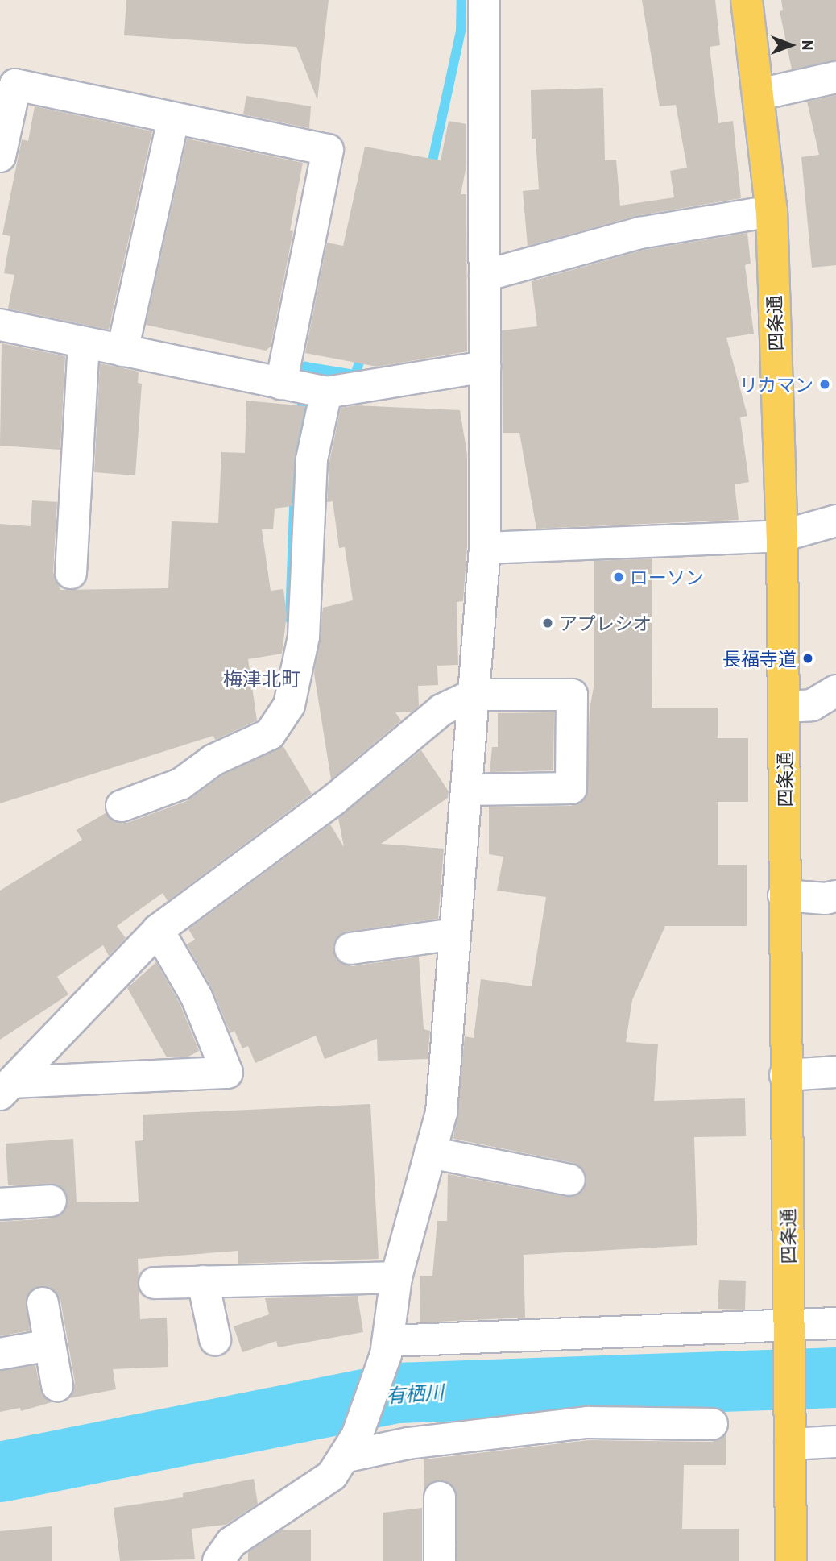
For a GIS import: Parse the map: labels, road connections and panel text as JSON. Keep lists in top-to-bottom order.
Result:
{
  "streets": {
    "main road": ["四条通"]
  },
  "districts": ["梅津北町"],
  "water": ["有栖川"],
  "places": [
    "リカマン",
    "ローソン",
    "アプレシオ",
    "長福寺道"
  ],
  "north": "right"
}
